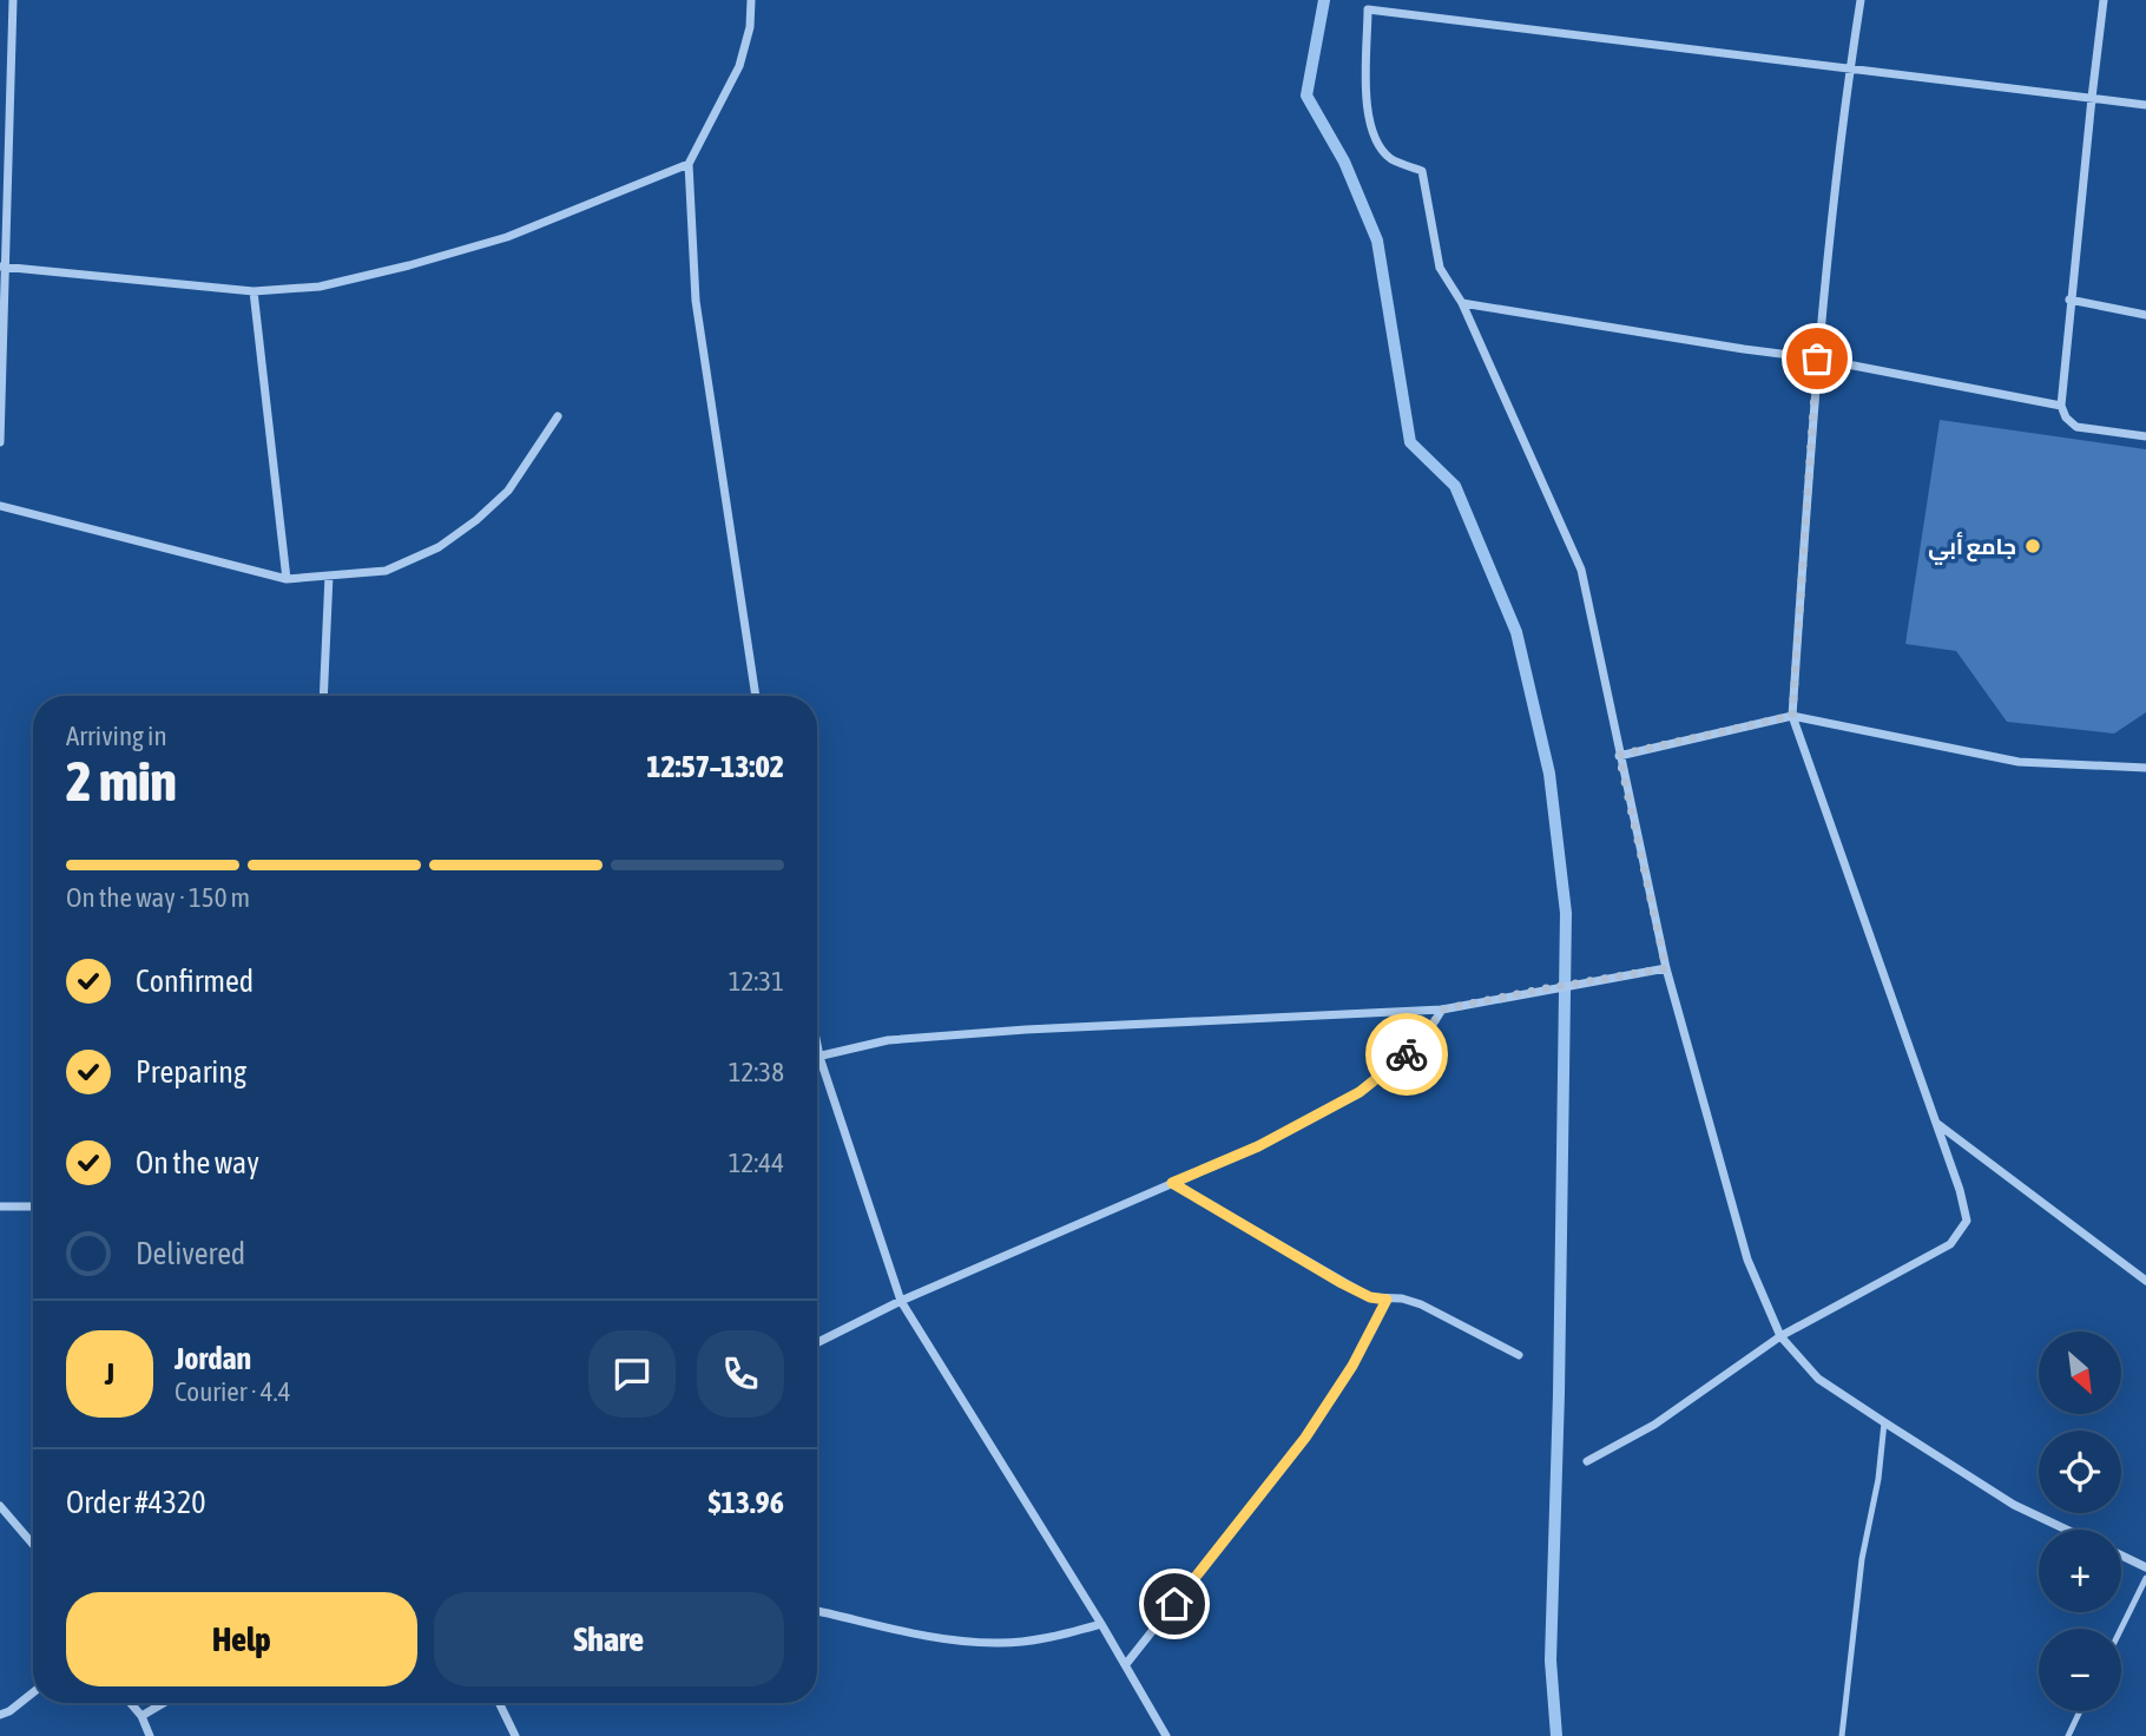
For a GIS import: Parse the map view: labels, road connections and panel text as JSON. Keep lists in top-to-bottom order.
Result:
{
  "places": ["جامع أبي"],
  "north": "bottom right",
  "page": {
    "heading": ["2 min", "Arriving in", "12:57–13:02"],
    "panel": [
      "Jordan",
      "Courier · 4.4",
      "Order #4320",
      "$13.96"
    ],
    "bar": "On the way · 150 m",
    "list": [
      ["Confirmed", "12:31"],
      ["Preparing", "12:38"],
      ["On the way", "12:44"],
      "Delivered"
    ],
    "round": "J",
    "map_buttons": ["+", "−"],
    "buttons": ["Help", "Share"]
  }
}
